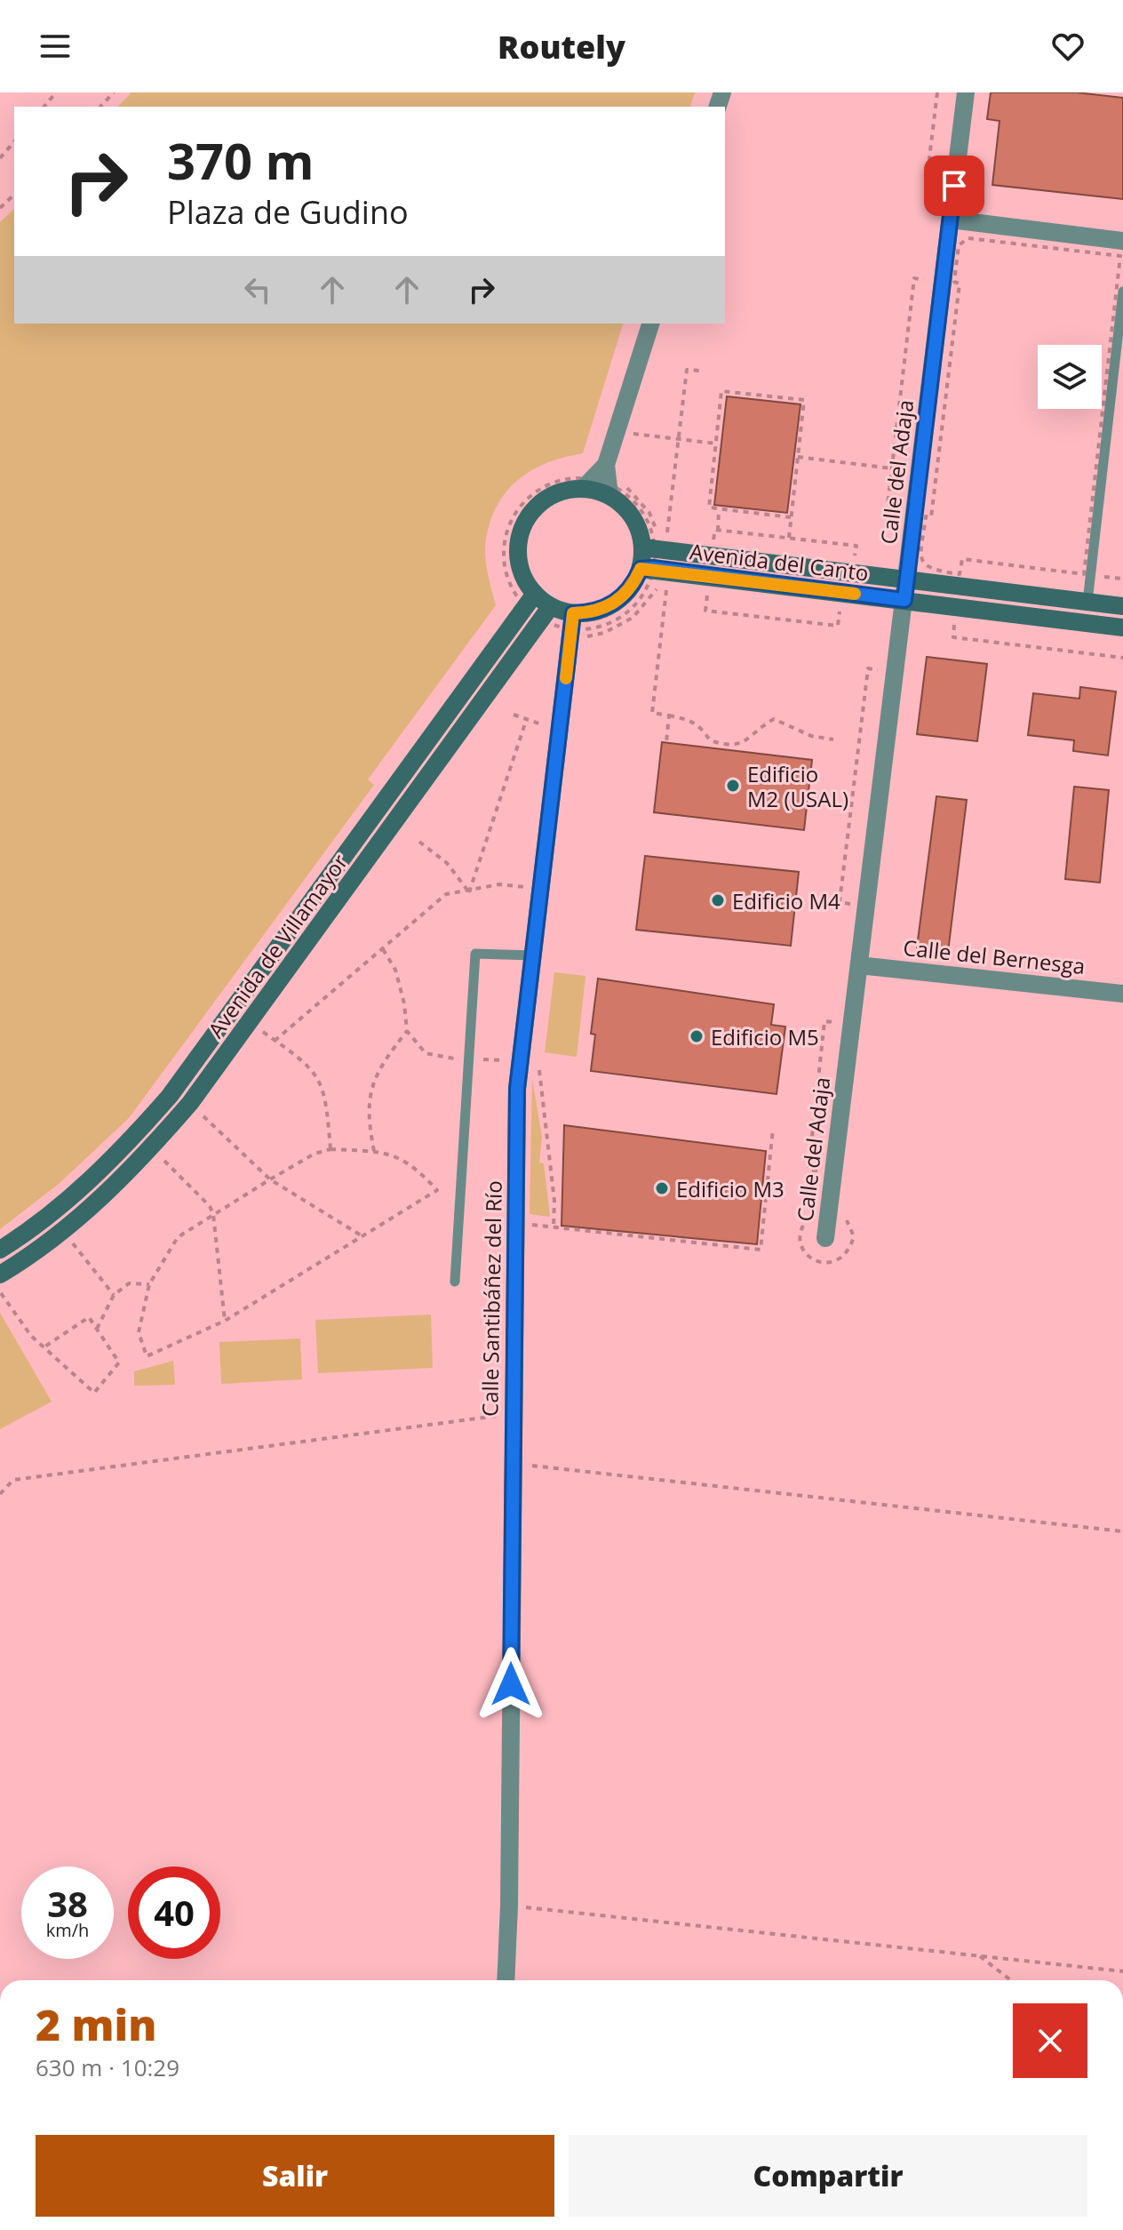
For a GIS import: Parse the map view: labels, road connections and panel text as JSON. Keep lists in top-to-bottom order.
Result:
{
  "streets": {
    "main road": ["Avenida del Canto", "Avenida de Villamayor"],
    "street": ["Calle del Adaja", "Calle del Bernesga", "Calle Santibáñez del Río"]
  },
  "crossings": [
    ["Calle del Adaja", "Avenida del Canto"],
    ["Calle del Adaja", "Calle del Bernesga"]
  ],
  "places": [
    "Edificio M2 (USAL)",
    "Edificio M4",
    "Edificio M5",
    "Edificio M3"
  ],
  "page": {
    "header": "Routely",
    "turn": ["370 m", "Plaza de Gudino"],
    "speed": "38 km/h",
    "limit": "40",
    "heading": ["2 min", "630 m · 10:29"],
    "buttons": ["Salir", "Compartir"]
  }
}
